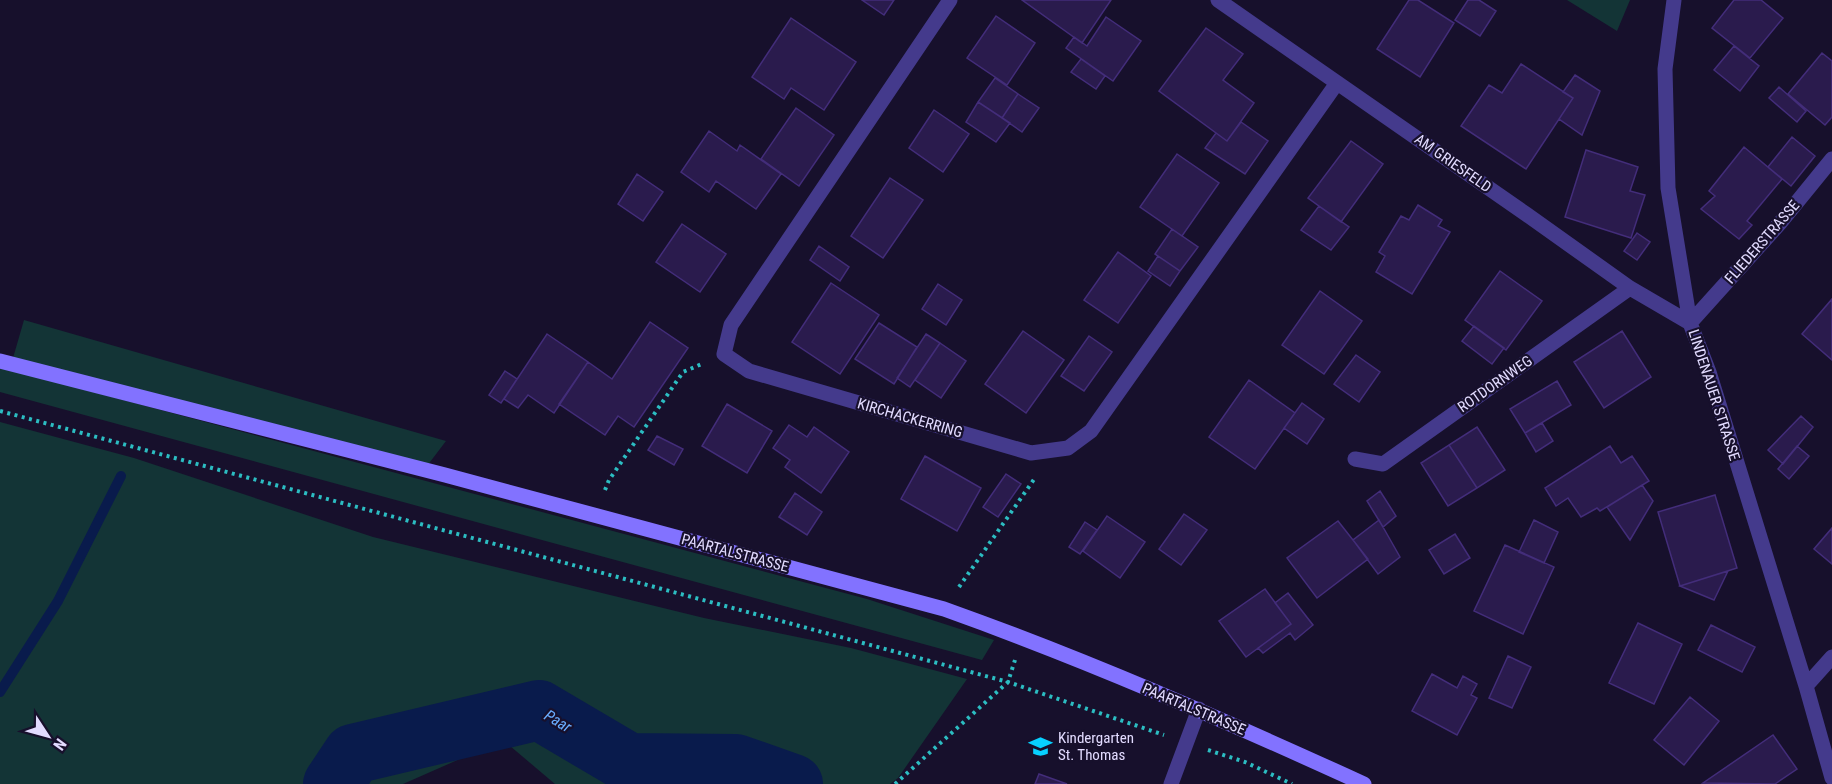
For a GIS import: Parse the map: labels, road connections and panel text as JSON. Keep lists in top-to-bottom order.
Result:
{
  "streets": {
    "main road": ["PAARTALSTRASSE"],
    "street": [
      "AM GRIESFELD",
      "FLIEDERSTRASSE",
      "ROTDORNWEG",
      "LINDENAUER STRASSE",
      "KIRCHACKERRING"
    ]
  },
  "crossings": [
    ["AM GRIESFELD", "FLIEDERSTRASSE"],
    ["AM GRIESFELD", "ROTDORNWEG"],
    ["AM GRIESFELD", "LINDENAUER STRASSE"],
    ["AM GRIESFELD", "KIRCHACKERRING"],
    ["FLIEDERSTRASSE", "LINDENAUER STRASSE"]
  ],
  "water": ["Paar"],
  "places": {
    "school or university": ["Kindergarten St. Thomas"]
  },
  "north": "bottom right"
}
